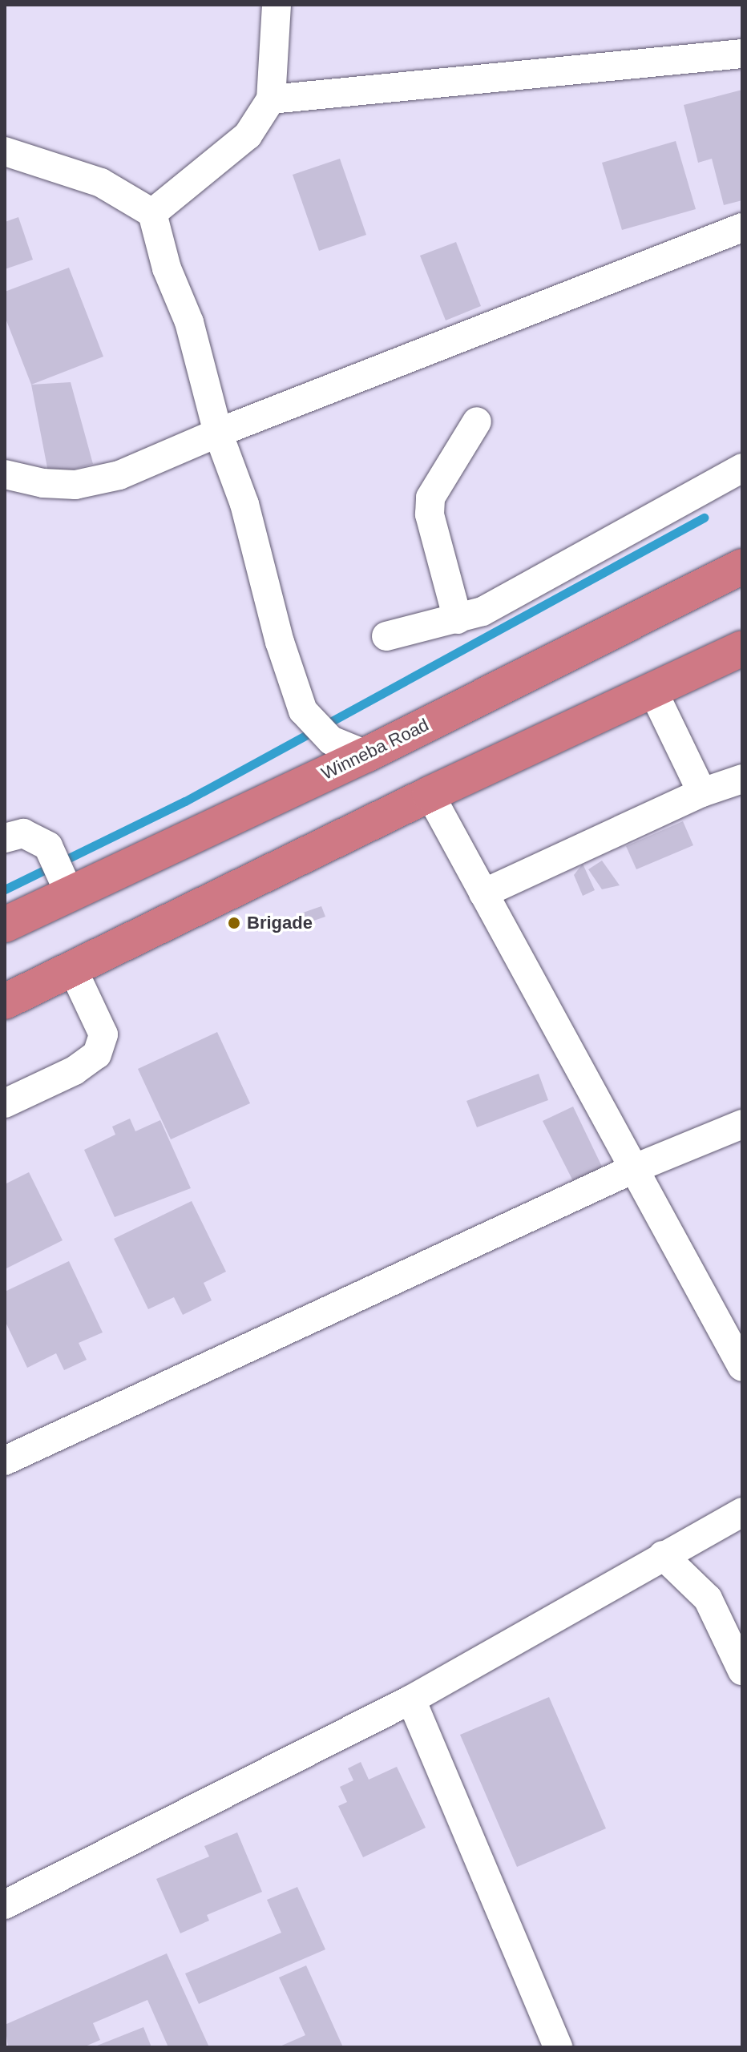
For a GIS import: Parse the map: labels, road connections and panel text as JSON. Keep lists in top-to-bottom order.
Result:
{
  "streets": {
    "highway": ["Winneba Road"]
  },
  "places": ["Brigade"]
}
